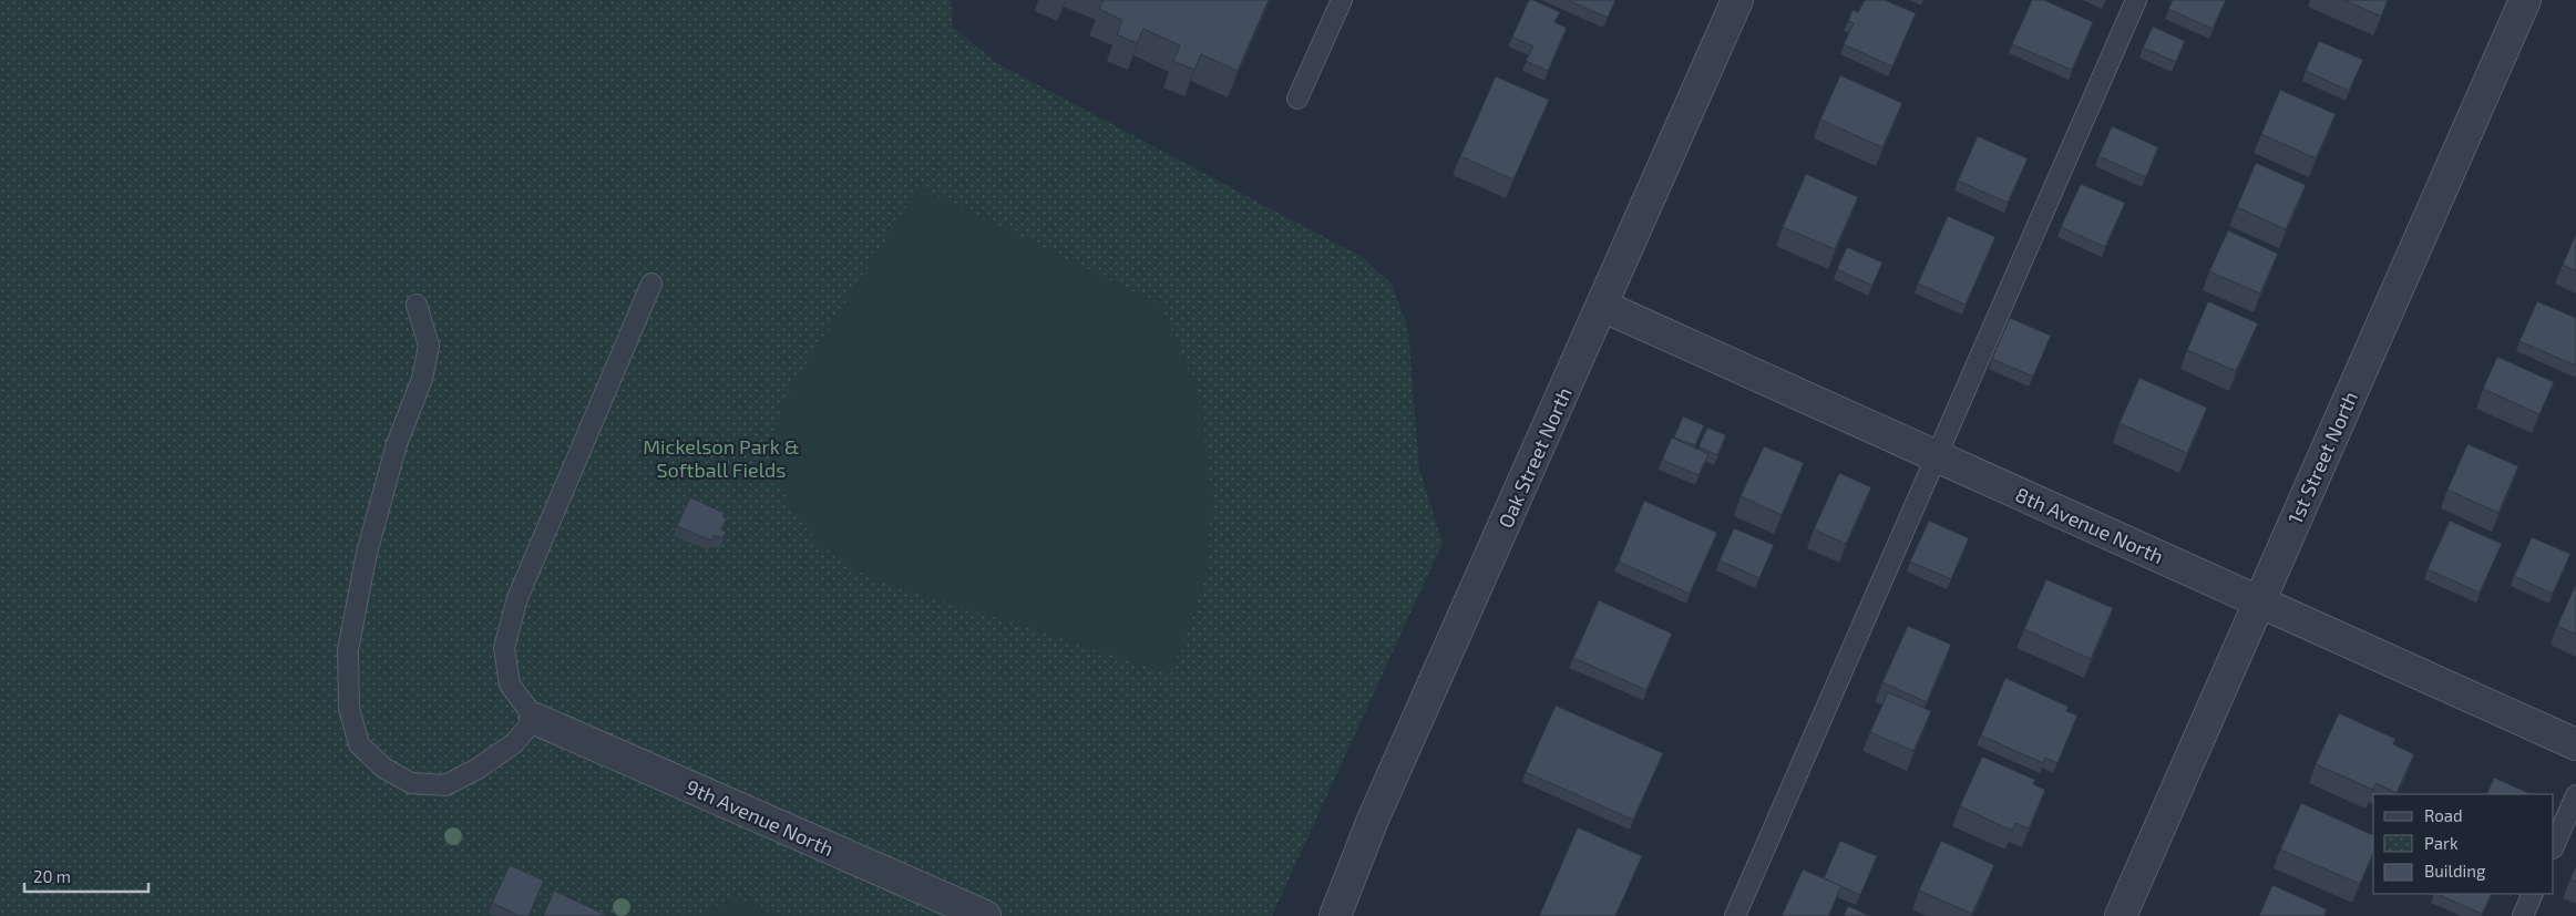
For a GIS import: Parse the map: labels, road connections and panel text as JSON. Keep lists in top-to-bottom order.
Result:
{
  "streets": {
    "street": [
      "Oak Street North",
      "1st Street North",
      "8th Avenue North",
      "9th Avenue North"
    ]
  },
  "crossings": [
    ["Oak Street North", "8th Avenue North"],
    ["1st Street North", "8th Avenue North"]
  ],
  "parks": ["Mickelson Park & Softball Fields"],
  "legend": ["Road", "Park", "Building"],
  "scale_bar": "20 m"
}
